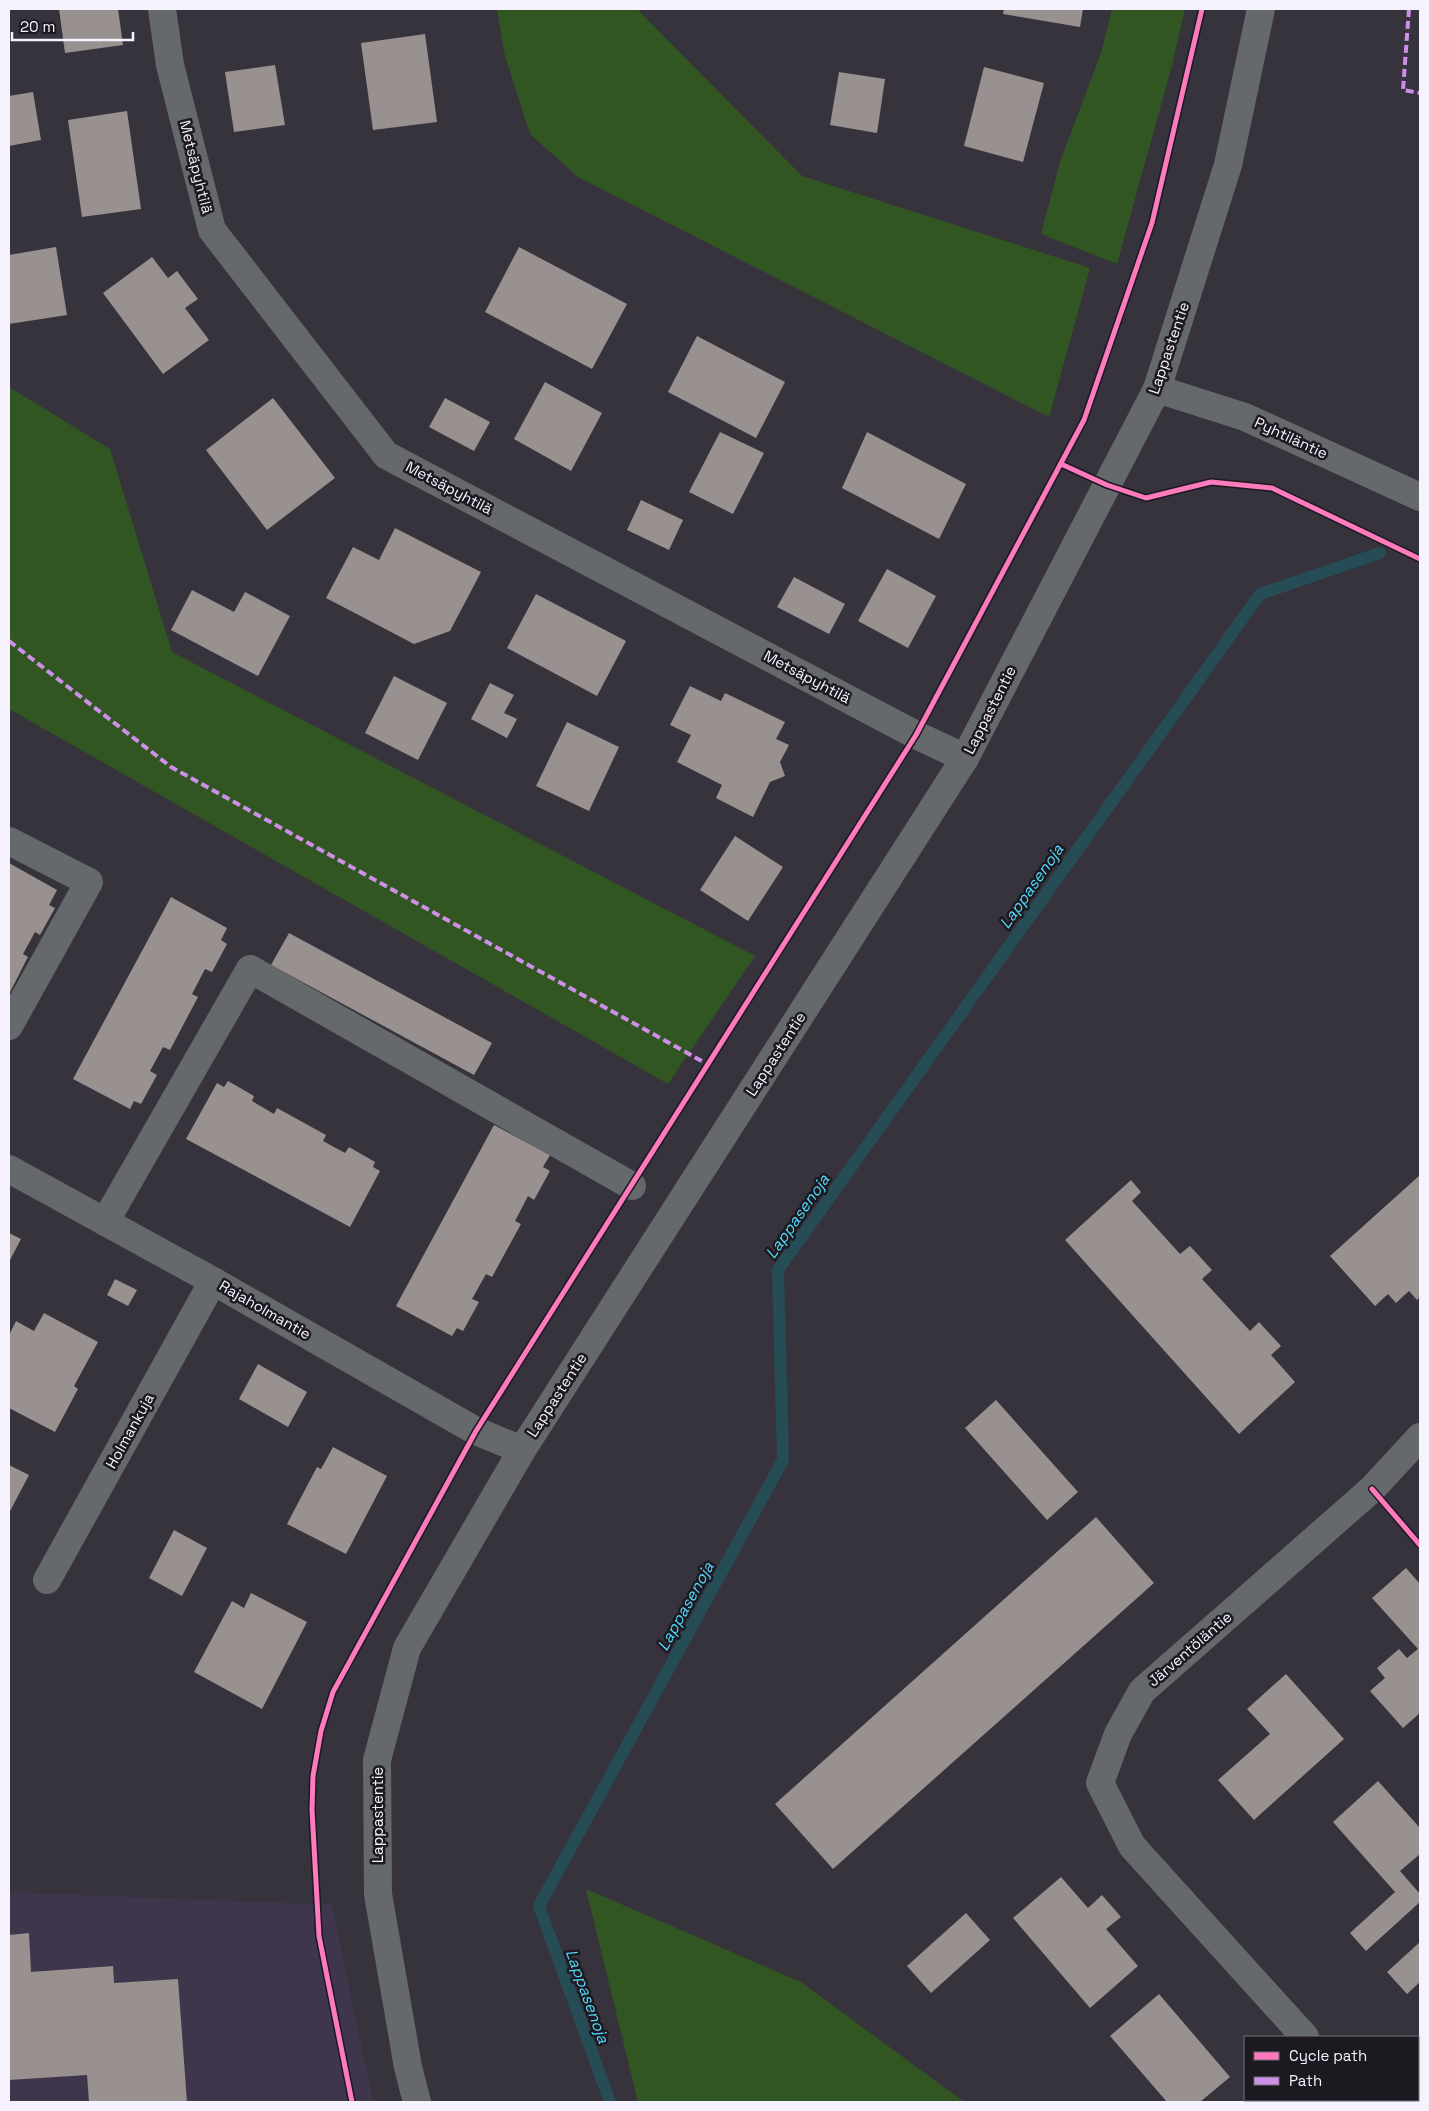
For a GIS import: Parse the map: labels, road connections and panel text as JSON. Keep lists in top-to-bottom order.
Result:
{
  "streets": {
    "street": [
      "Metsäpyhtilä",
      "Lappastentie",
      "Pyhtiläntie",
      "Rajaholmantie",
      "Holmankuja",
      "Järventöläntie"
    ]
  },
  "crossings": [
    ["Metsäpyhtilä", "Lappastentie"],
    ["Lappastentie", "Pyhtiläntie"],
    ["Lappastentie", "Rajaholmantie"],
    ["Rajaholmantie", "Holmankuja"]
  ],
  "water": ["Lappasenoja"],
  "legend": ["Cycle path", "Path"],
  "scale_bar": "20 m"
}
